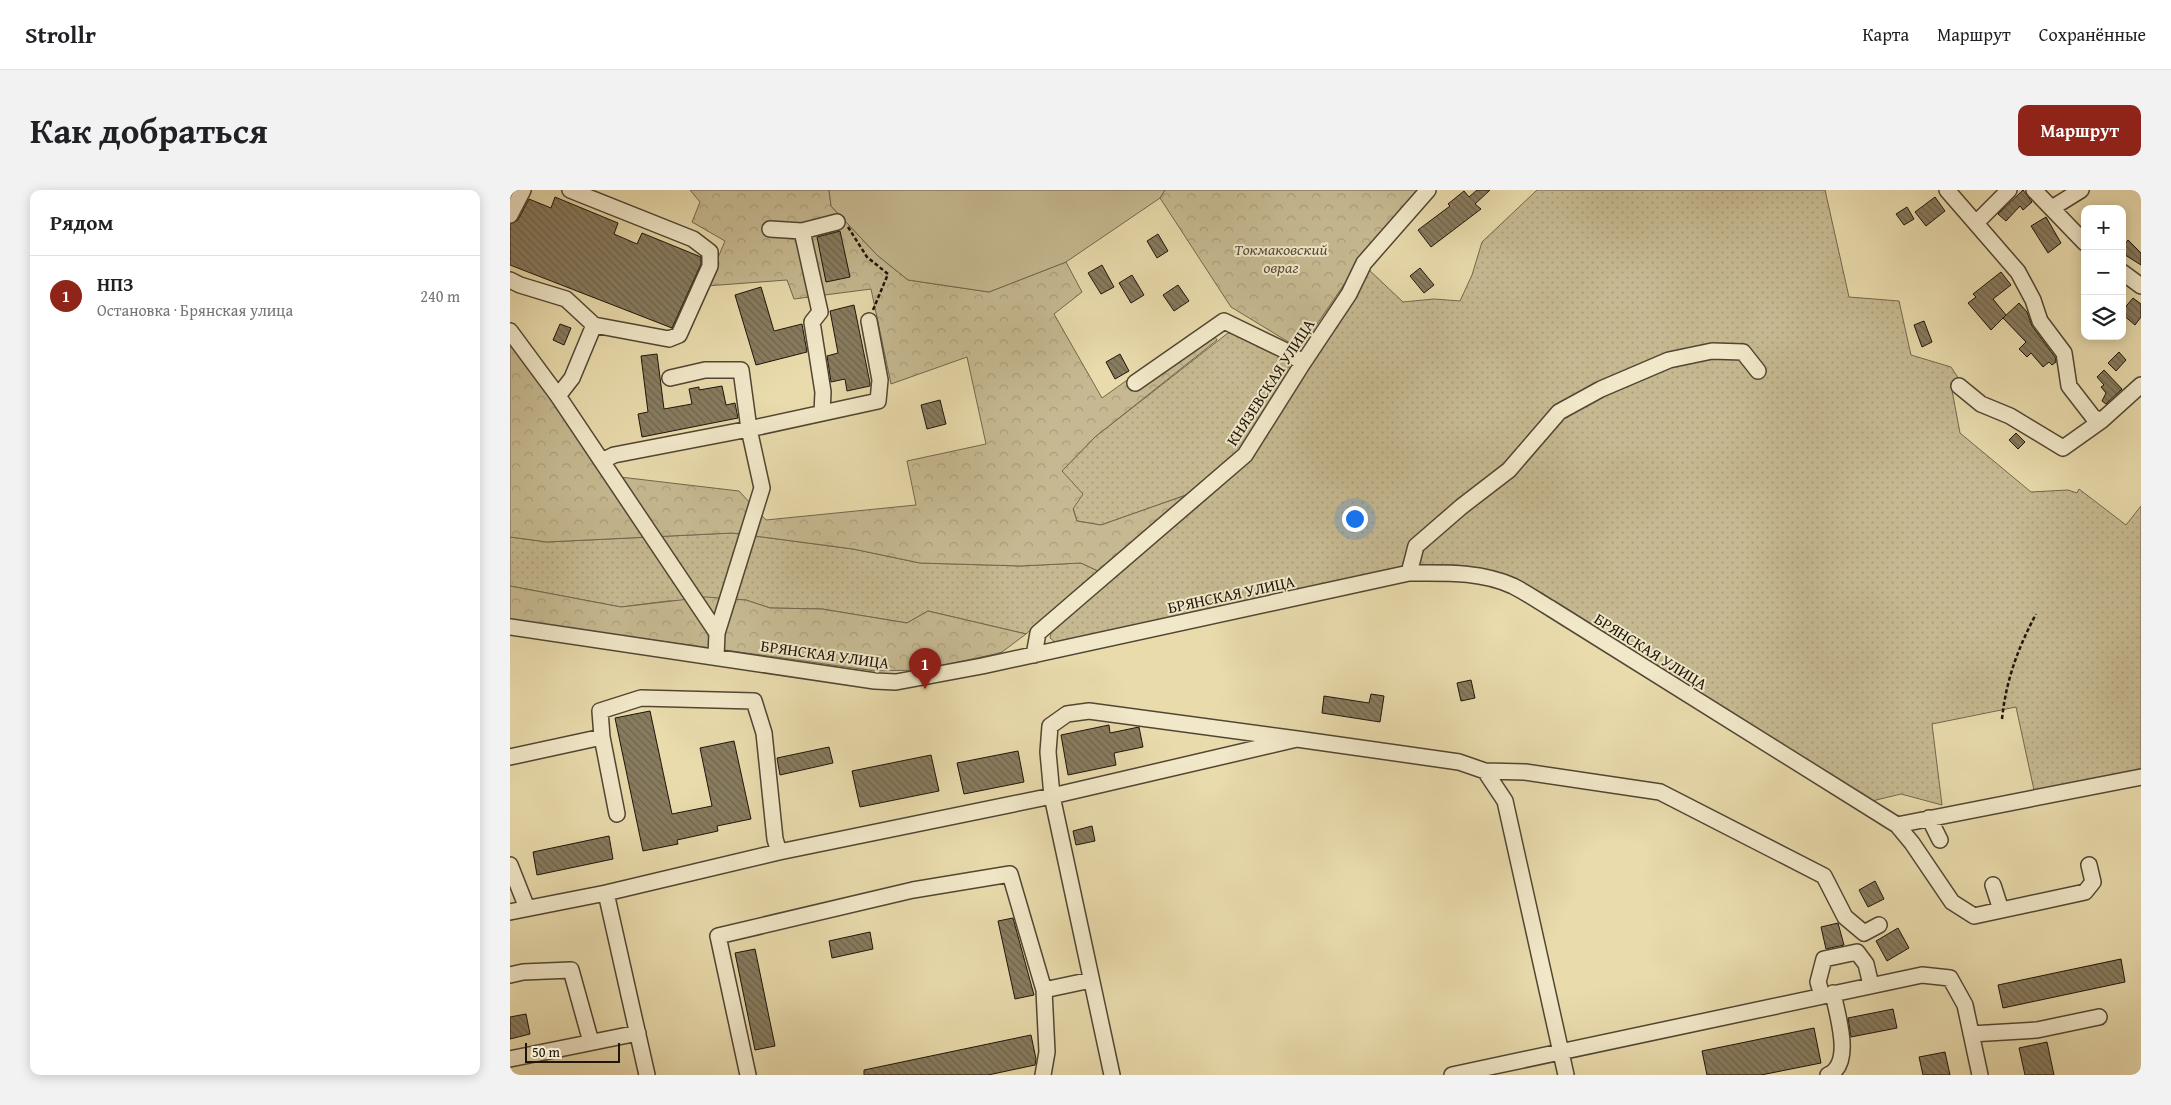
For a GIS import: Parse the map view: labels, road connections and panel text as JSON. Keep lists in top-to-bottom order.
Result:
{
  "streets": {
    "street": ["КНЯЗЕВСКАЯ УЛИЦА", "БРЯНСКАЯ УЛИЦА"]
  },
  "crossings": [
    ["КНЯЗЕВСКАЯ УЛИЦА", "БРЯНСКАЯ УЛИЦА"]
  ],
  "parks": ["Токмаковский овраг"],
  "scale_bar": "50 m",
  "page": {
    "header": "Strollr",
    "nav": ["Карта", "Маршрут", "Сохранённые"],
    "title": "Как добраться",
    "buttons": "Маршрут",
    "heading": "Рядом",
    "map_buttons": ["+", "−"],
    "list": [
      {
        "mark": "1",
        "name": "НПЗ",
        "note": "Остановка · Брянская улица",
        "value": "240 m"
      }
    ],
    "pins": "1",
    "scale": "50 m"
  }
}
